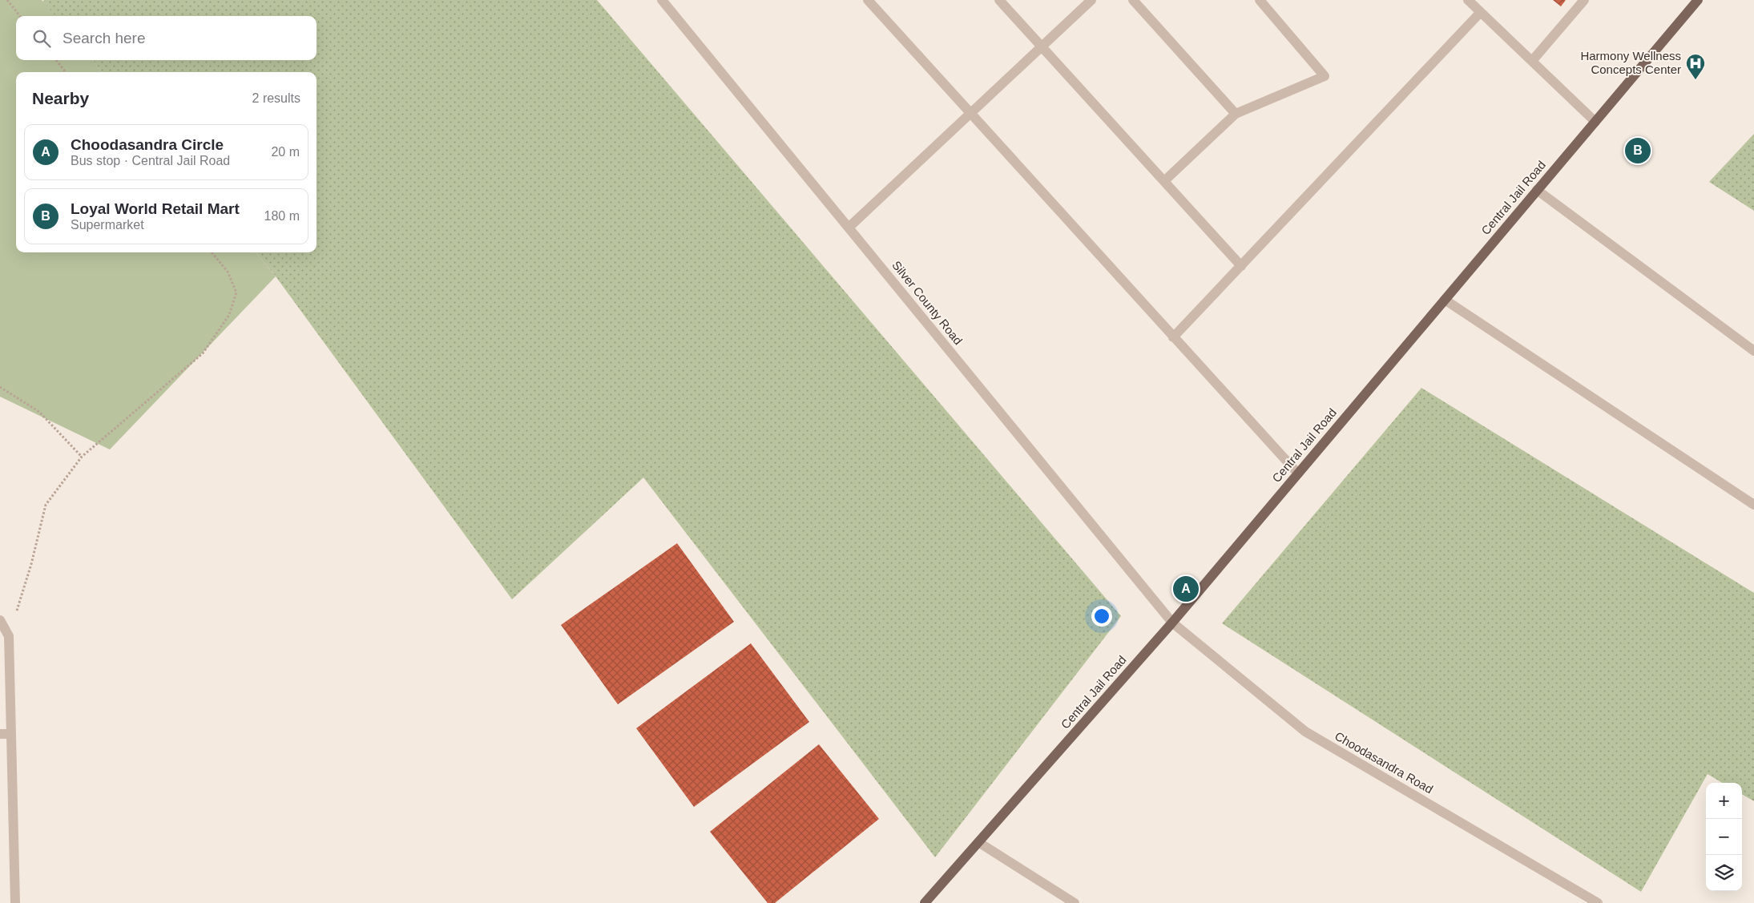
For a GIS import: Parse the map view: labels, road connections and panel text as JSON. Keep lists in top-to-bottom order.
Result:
{
  "streets": {
    "main road": ["Central Jail Road"],
    "street": ["Silver County Road", "Choodasandra Road"]
  },
  "crossings": [
    ["Central Jail Road", "Silver County Road"],
    ["Central Jail Road", "Choodasandra Road"],
    ["Silver County Road", "Choodasandra Road"]
  ],
  "places": {
    "hospital": ["Harmony Wellness Concepts Center"]
  },
  "page": {
    "search": "Search here",
    "heading": ["Nearby", "2 results"],
    "list": [
      {
        "mark": "A",
        "name": "Choodasandra Circle",
        "note": "Bus stop · Central Jail Road",
        "value": "20 m"
      },
      {
        "mark": "B",
        "name": "Loyal World Retail Mart",
        "note": "Supermarket",
        "value": "180 m"
      }
    ],
    "pins": ["B", "A"],
    "map_buttons": ["+", "−"]
  }
}
